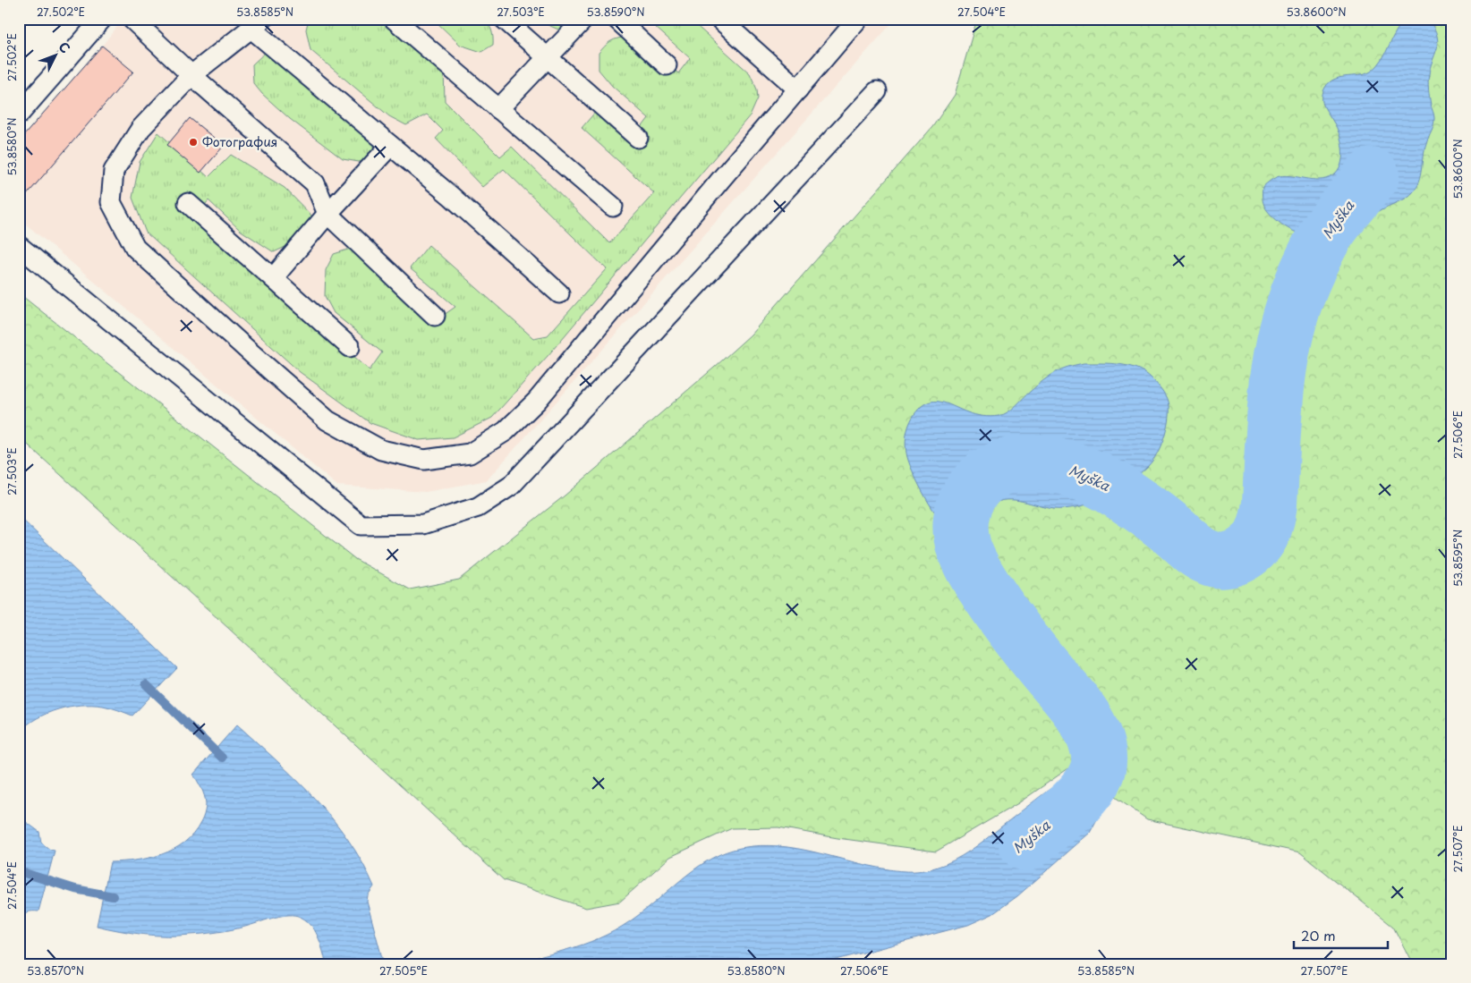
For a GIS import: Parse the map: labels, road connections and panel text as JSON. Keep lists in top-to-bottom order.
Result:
{
  "water": ["Муška"],
  "places": ["Фотография"],
  "scale_bar": "20 m",
  "north": "top right",
  "coordinates": [
    "27.502°E",
    "53.8585°N",
    "27.503°E",
    "53.8590°N",
    "27.504°E",
    "53.8600°N",
    "53.8580°N",
    "27.506°E",
    "53.8595°N",
    "27.507°E",
    "53.8570°N",
    "27.505°E"
  ]
}
